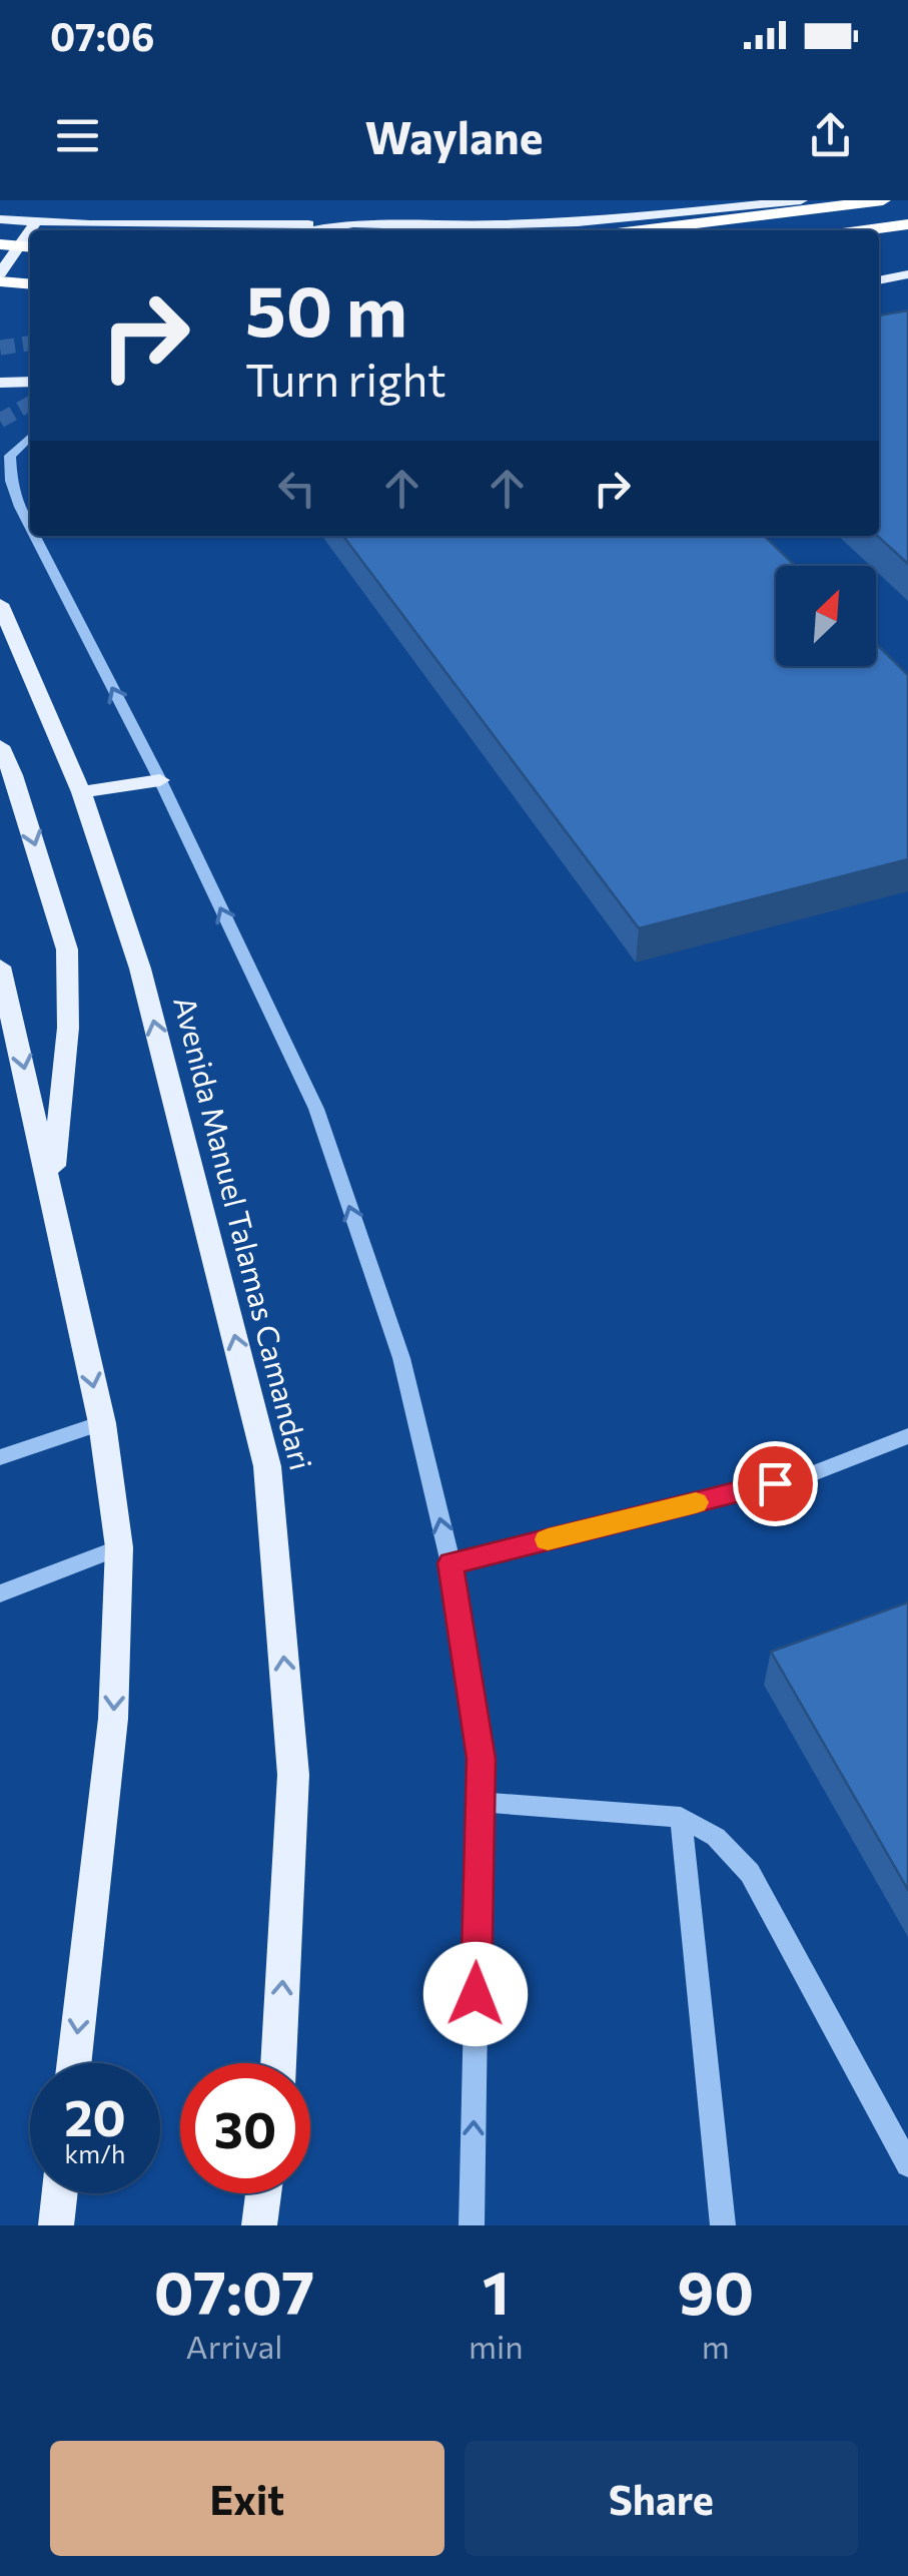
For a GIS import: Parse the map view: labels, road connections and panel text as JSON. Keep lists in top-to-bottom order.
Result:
{
  "streets": {
    "main road": ["Avenida Manuel Talamas Camandari"]
  },
  "north": "top right",
  "page": {
    "status": "07:06",
    "header": "Waylane",
    "turn": ["50 m", "Turn right"],
    "speed": "20 km/h",
    "limit": "30",
    "eta": [
      "07:07",
      "Arrival",
      "1",
      "min",
      "90",
      "m"
    ],
    "buttons": ["Exit", "Share"]
  }
}
